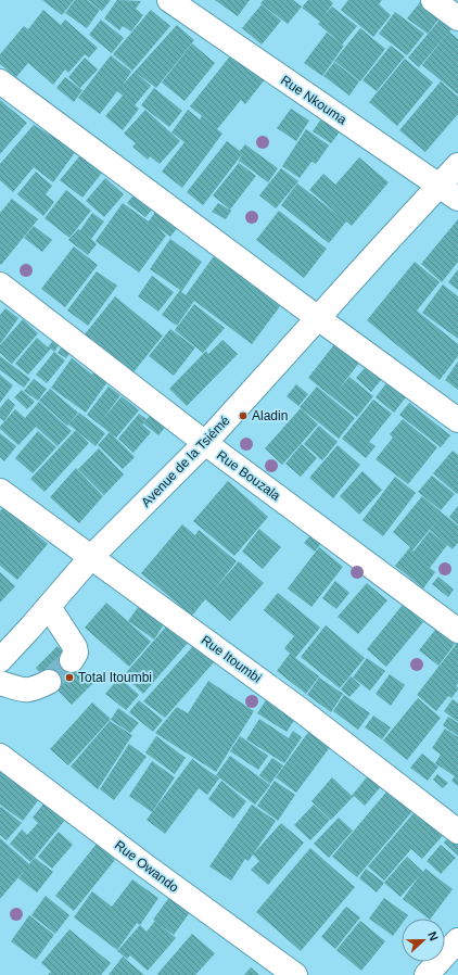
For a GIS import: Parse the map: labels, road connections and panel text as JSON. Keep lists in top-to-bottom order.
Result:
{
  "streets": {
    "street": [
      "Rue Nkouma",
      "Avenue de la Tsiémé",
      "Rue Bouzala",
      "Rue Itoumbi",
      "Rue Owando"
    ]
  },
  "crossings": [
    ["Rue Nkouma", "Avenue de la Tsiémé"],
    ["Avenue de la Tsiémé", "Rue Bouzala"],
    ["Avenue de la Tsiémé", "Rue Itoumbi"]
  ],
  "places": ["Aladin", "Total Itoumbi"],
  "north": "right"
}
